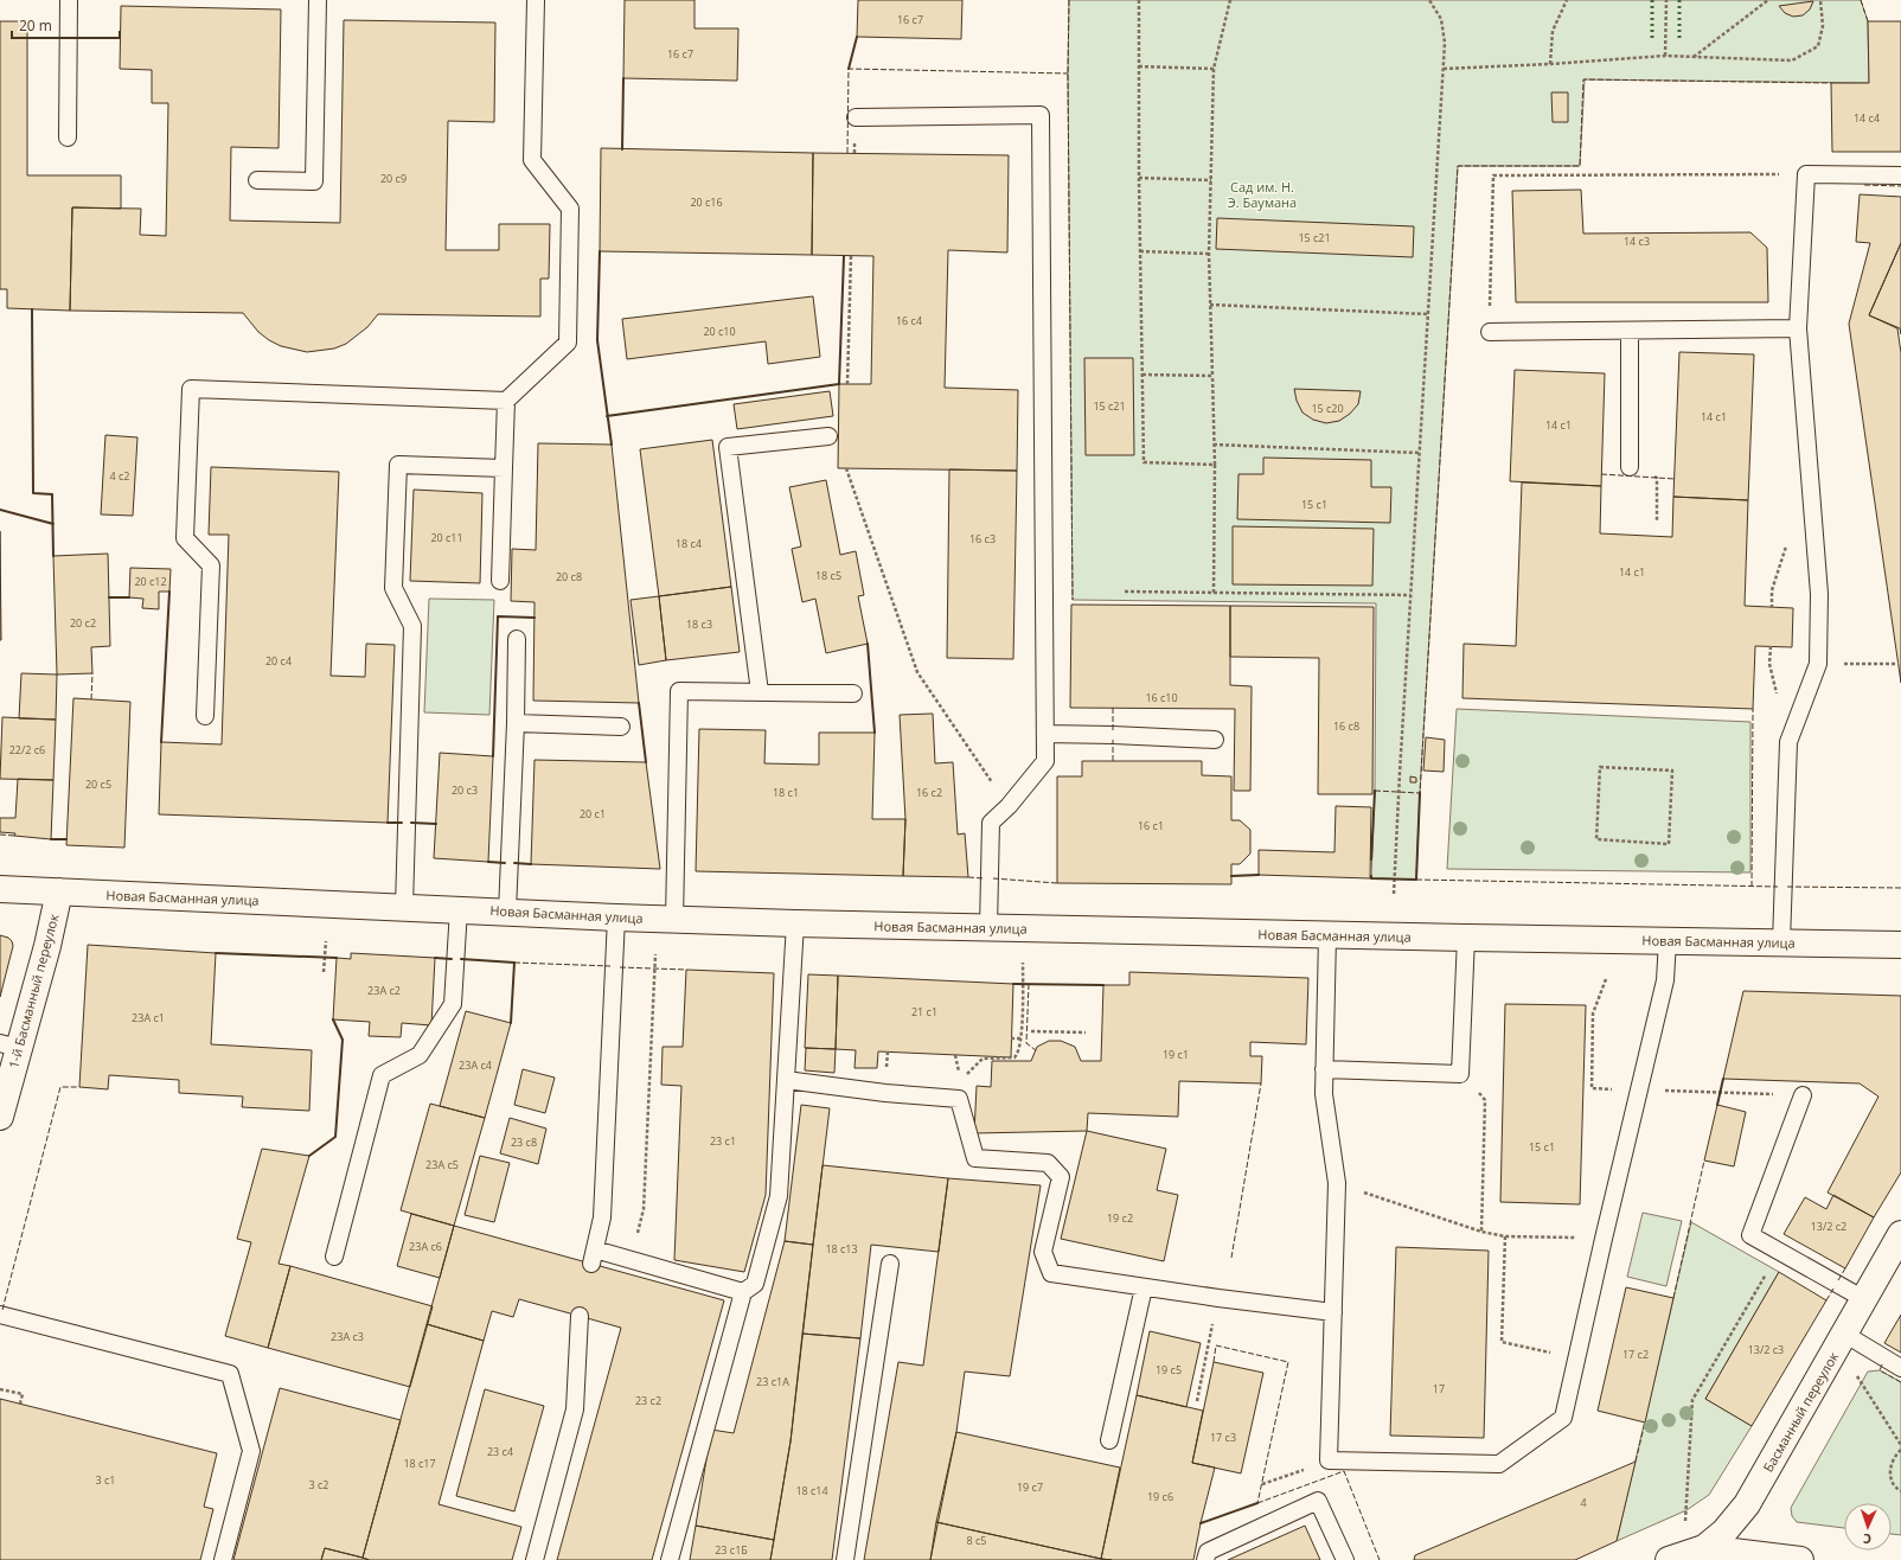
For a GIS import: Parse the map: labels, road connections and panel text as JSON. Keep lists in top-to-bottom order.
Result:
{
  "streets": {
    "main road": ["Новая Басманная улица", "1-й Басманный переулок", "Басманный переулок"]
  },
  "crossings": [
    ["Новая Басманная улица", "1-й Басманный переулок"]
  ],
  "parks": ["Сад им. Н. Э. Баумана"],
  "house_numbers": [
    "16 с7",
    "16 с7",
    "14 с4",
    "20 с9",
    "20 с16",
    "15 с21",
    "14 с3",
    "16 с4",
    "20 с10",
    "15 с21",
    "15 с20",
    "14 с1",
    "14 с1",
    "4 с2",
    "15 с1",
    "20 с11",
    "16 с3",
    "18 с4",
    "14 с1",
    "18 с5",
    "20 с8",
    "20 с12",
    "20 с2",
    "18 с3",
    "20 с4",
    "16 с10",
    "16 с8",
    "22/2 с6",
    "20 с5",
    "20 с3",
    "18 с1",
    "16 с2",
    "20 с1",
    "16 с1",
    "23А с2",
    "21 с1",
    "23А с1",
    "19 с1",
    "23А с4",
    "23 с1",
    "23 с8",
    "15 с1",
    "23А с5",
    "19 с2",
    "13/2 с2",
    "23А с6",
    "18 с13",
    "23А с3",
    "13/2 с3",
    "17 с2",
    "19 с5",
    "23 с1А",
    "17",
    "23 с2",
    "17 с3",
    "23 с4",
    "18 с17",
    "3 с1",
    "3 с2",
    "19 с7",
    "18 с14",
    "19 с6",
    "4",
    "8 с5",
    "23 с1Б"
  ],
  "scale_bar": "20 m",
  "north": "bottom"
}
